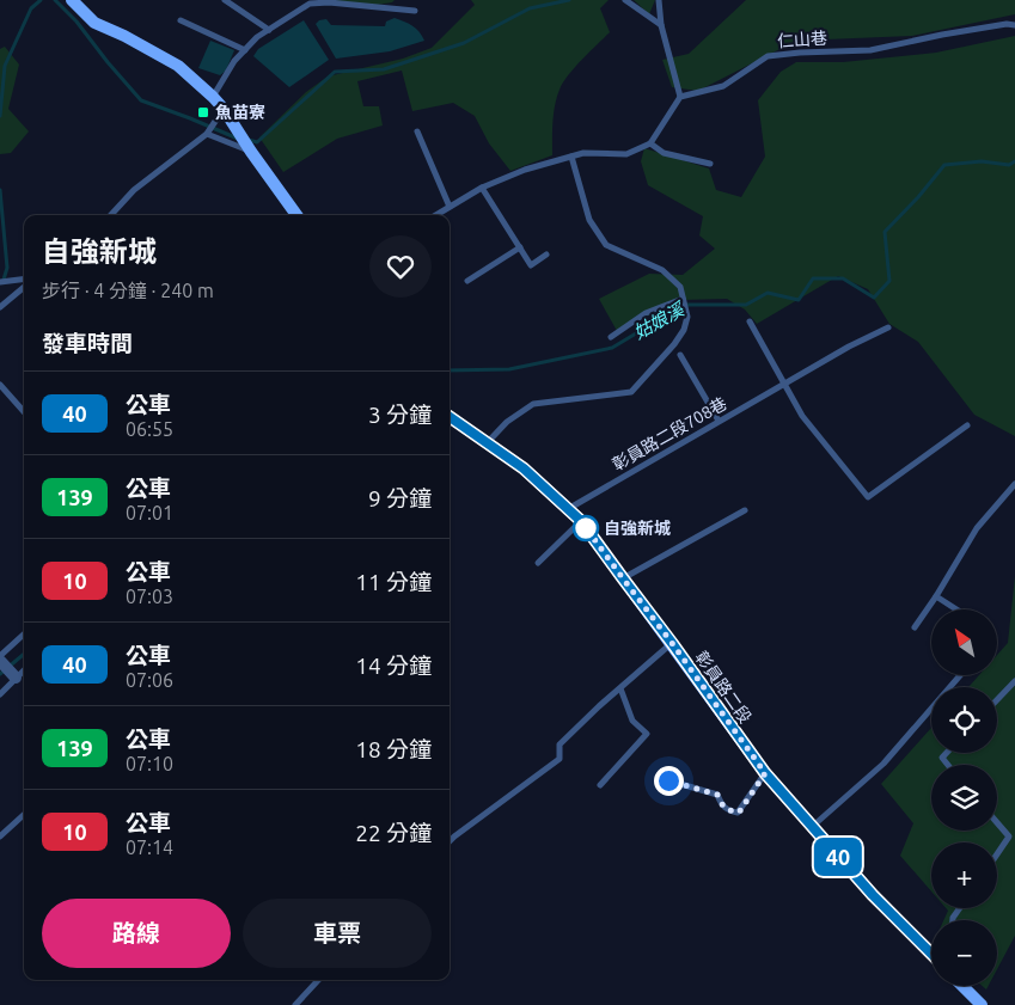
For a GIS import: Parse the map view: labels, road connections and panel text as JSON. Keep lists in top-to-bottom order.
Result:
{
  "streets": {
    "main road": ["彰員路二段"],
    "lane": ["仁山巷", "彰員路二段708巷"]
  },
  "crossings": [
    ["彰員路二段708巷", "彰員路二段"]
  ],
  "water": ["姑娘溪"],
  "places": {
    "transit": ["魚苗寮"],
    "other": ["自強新城"]
  },
  "lines": ["bus line 40"],
  "north": "top left",
  "page": {
    "on_map": "40",
    "heading": [
      ["自強新城", "步行 · 4 分鐘 · 240 m"],
      "發車時間"
    ],
    "list": [
      {
        "mark": "40",
        "name": "公車",
        "note": "06:55",
        "value": "3 分鐘"
      },
      {
        "mark": "139",
        "name": "公車",
        "note": "07:01",
        "value": "9 分鐘"
      },
      {
        "mark": "10",
        "name": "公車",
        "note": "07:03",
        "value": "11 分鐘"
      },
      {
        "mark": "40",
        "name": "公車",
        "note": "07:06",
        "value": "14 分鐘"
      },
      {
        "mark": "139",
        "name": "公車",
        "note": "07:10",
        "value": "18 分鐘"
      },
      {
        "mark": "10",
        "name": "公車",
        "note": "07:14",
        "value": "22 分鐘"
      }
    ],
    "map_buttons": ["+", "−"],
    "buttons": ["路線", "車票"]
  }
}
